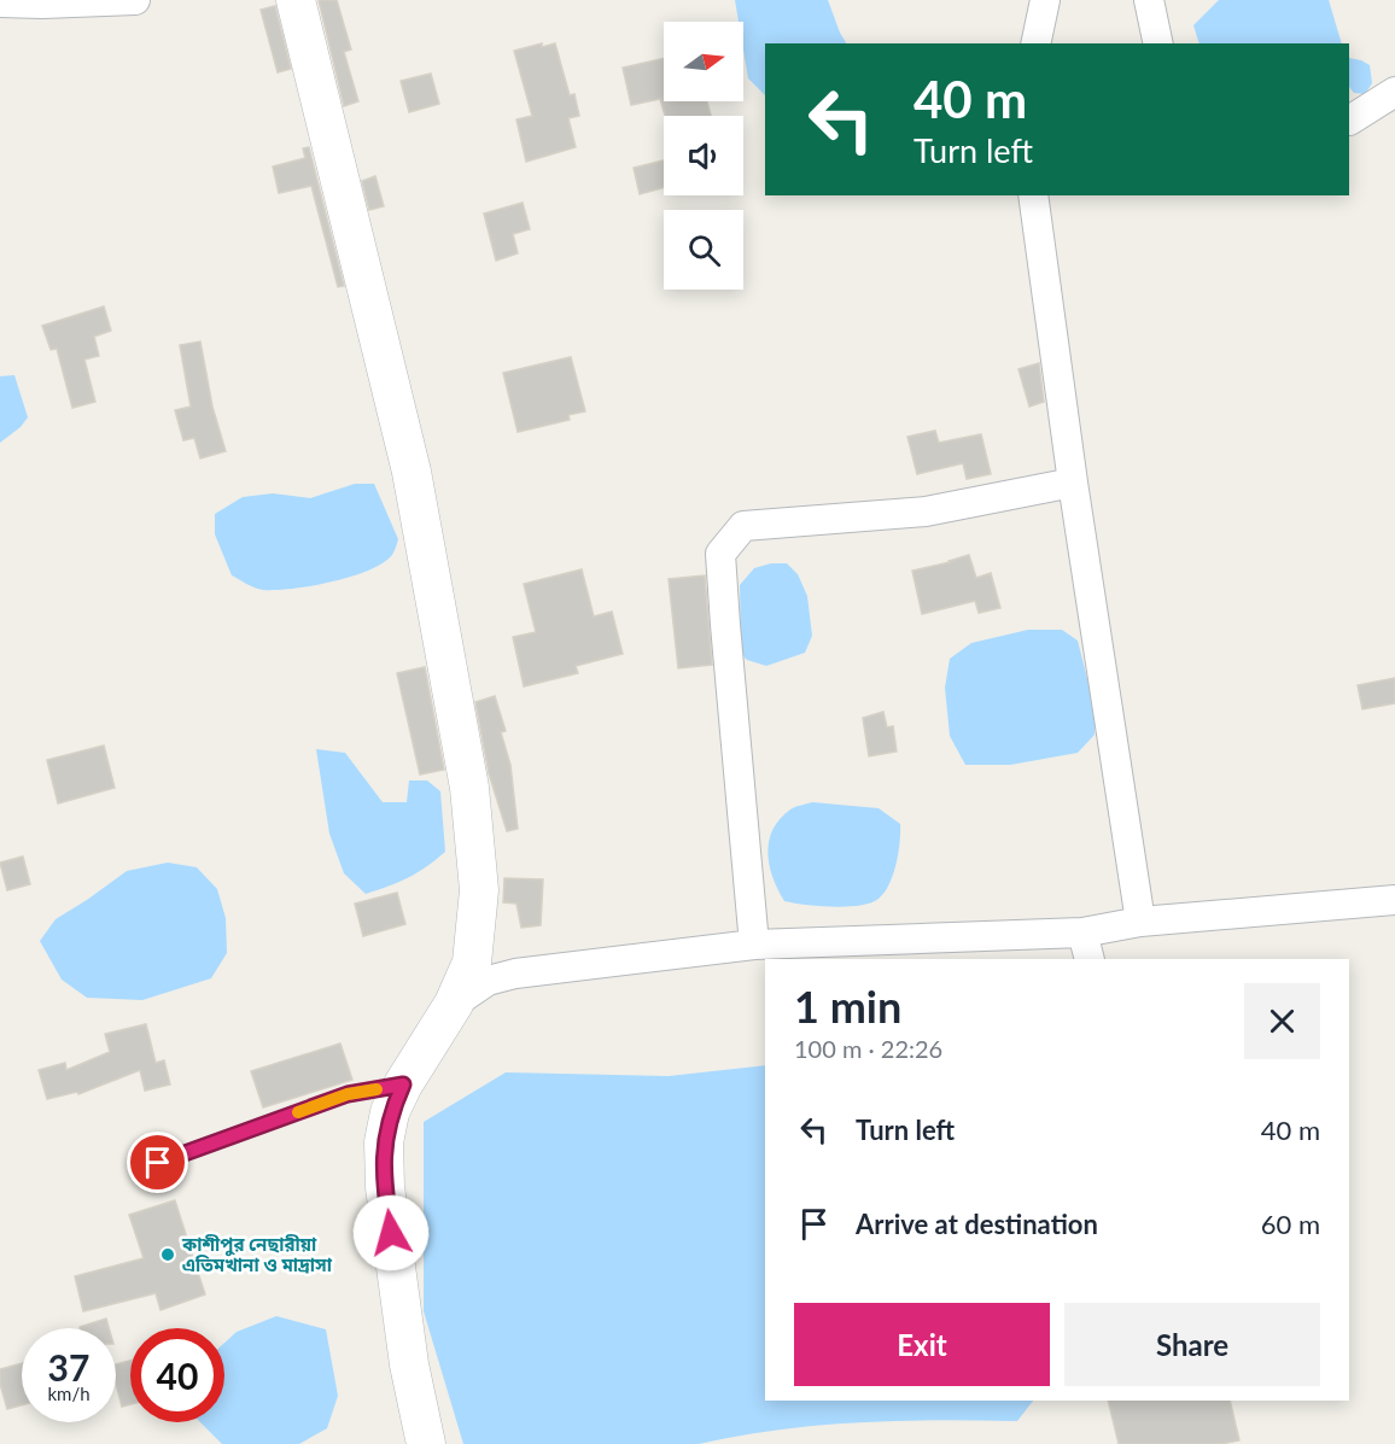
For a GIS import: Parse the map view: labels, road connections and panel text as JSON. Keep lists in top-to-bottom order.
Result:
{
  "places": ["কাশীপুর নেছারীয়া এতিমখানা ও মাদ্রাসা"],
  "north": "right",
  "page": {
    "turn": ["40 m", "Turn left"],
    "heading": ["1 min", "100 m · 22:26"],
    "list": [
      {
        "name": "Turn left",
        "value": "40 m"
      },
      {
        "name": "Arrive at destination",
        "value": "60 m"
      }
    ],
    "buttons": ["Exit", "Share"],
    "speed": "37 km/h",
    "limit": "40"
  }
}
